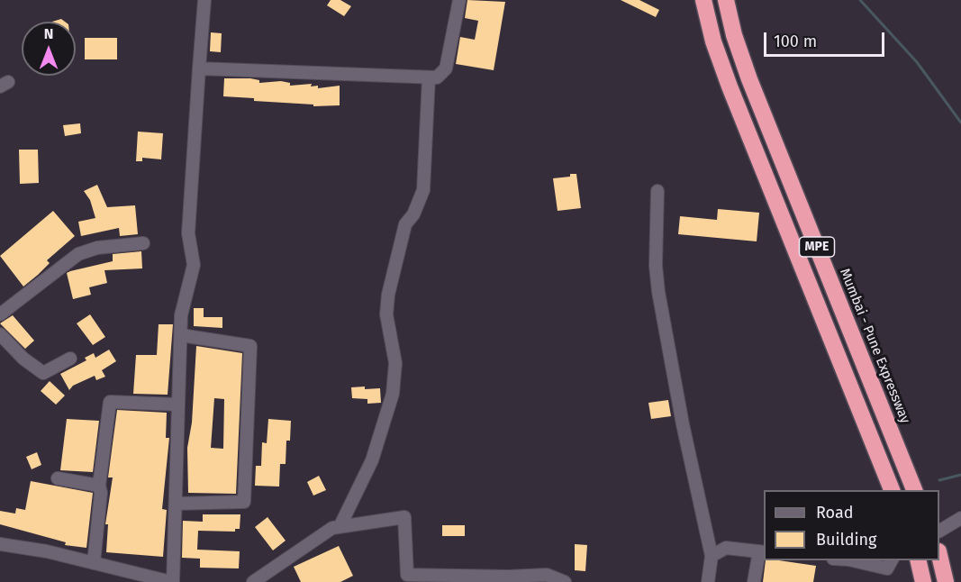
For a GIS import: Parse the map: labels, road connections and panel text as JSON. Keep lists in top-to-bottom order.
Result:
{
  "streets": {
    "highway": ["MPE", "Mumbai - Pune Expressway"]
  },
  "legend": ["Road", "Building"],
  "scale_bar": "100 m",
  "north": "top"
}
